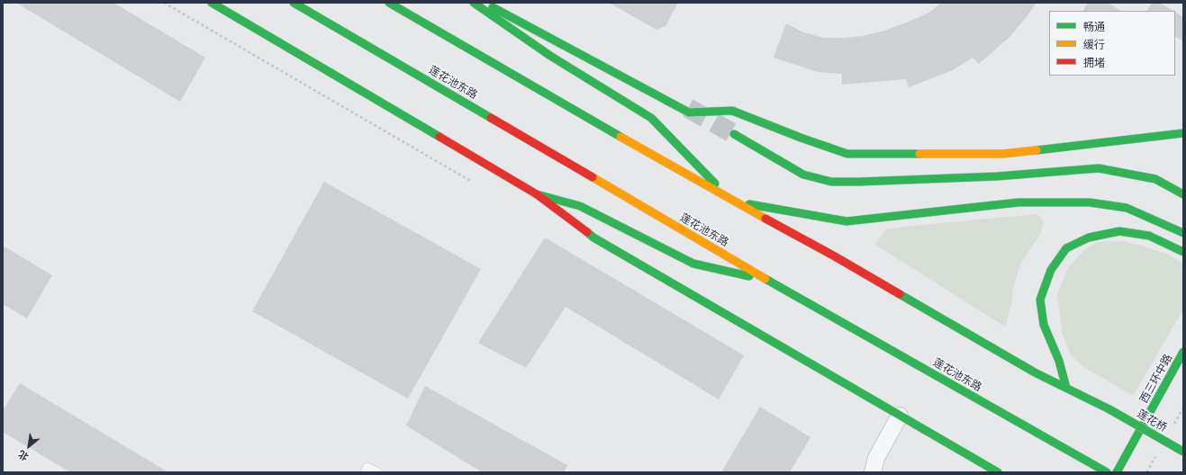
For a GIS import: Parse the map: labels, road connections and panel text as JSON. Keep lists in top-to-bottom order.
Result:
{
  "streets": {
    "main road": ["莲花池东路", "西三环中路", "莲花桥"]
  },
  "legend": ["畅通", "缓行", "拥堵"],
  "north": "bottom left"
}
